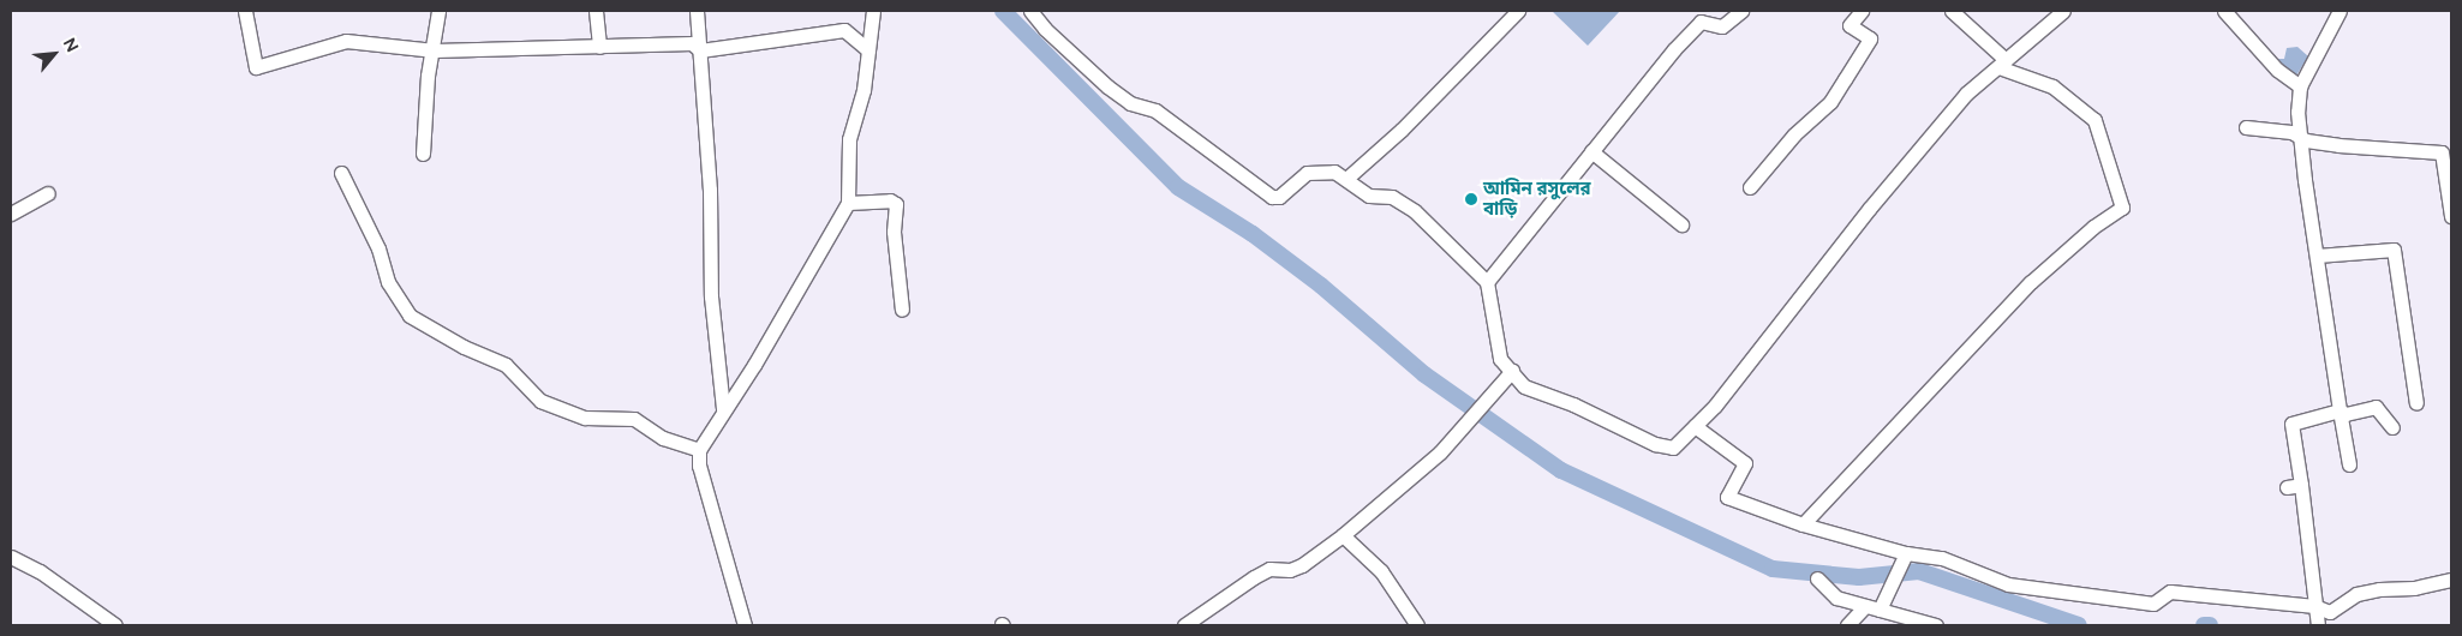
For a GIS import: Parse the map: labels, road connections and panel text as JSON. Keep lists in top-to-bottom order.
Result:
{
  "places": ["আমিন রসুলের বাড়ি"],
  "north": "top right"
}
